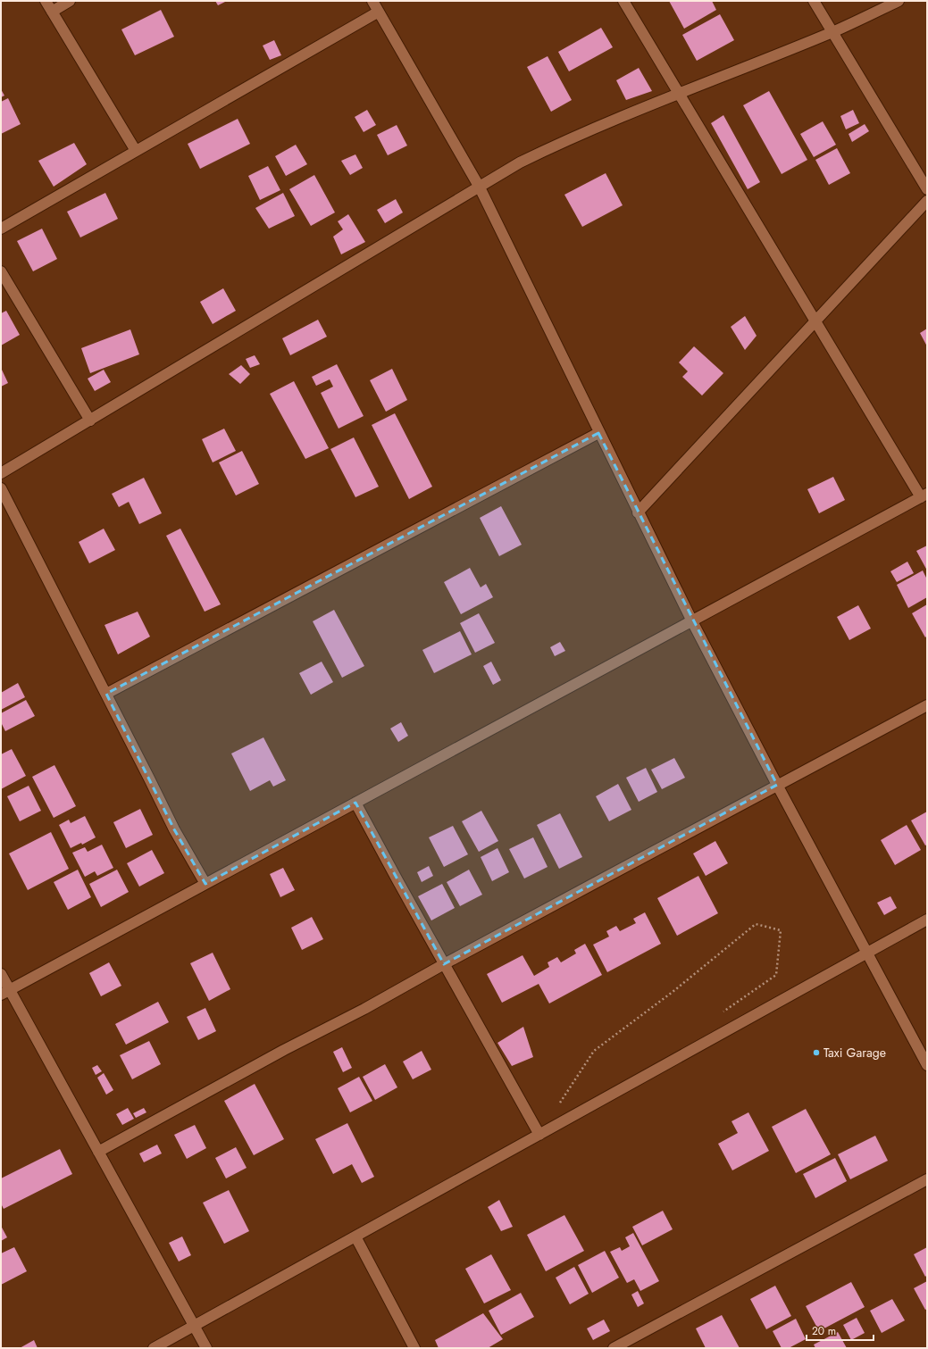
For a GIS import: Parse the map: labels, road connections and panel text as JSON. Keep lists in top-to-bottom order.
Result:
{
  "places": ["Taxi Garage"],
  "scale_bar": "20 m"
}
